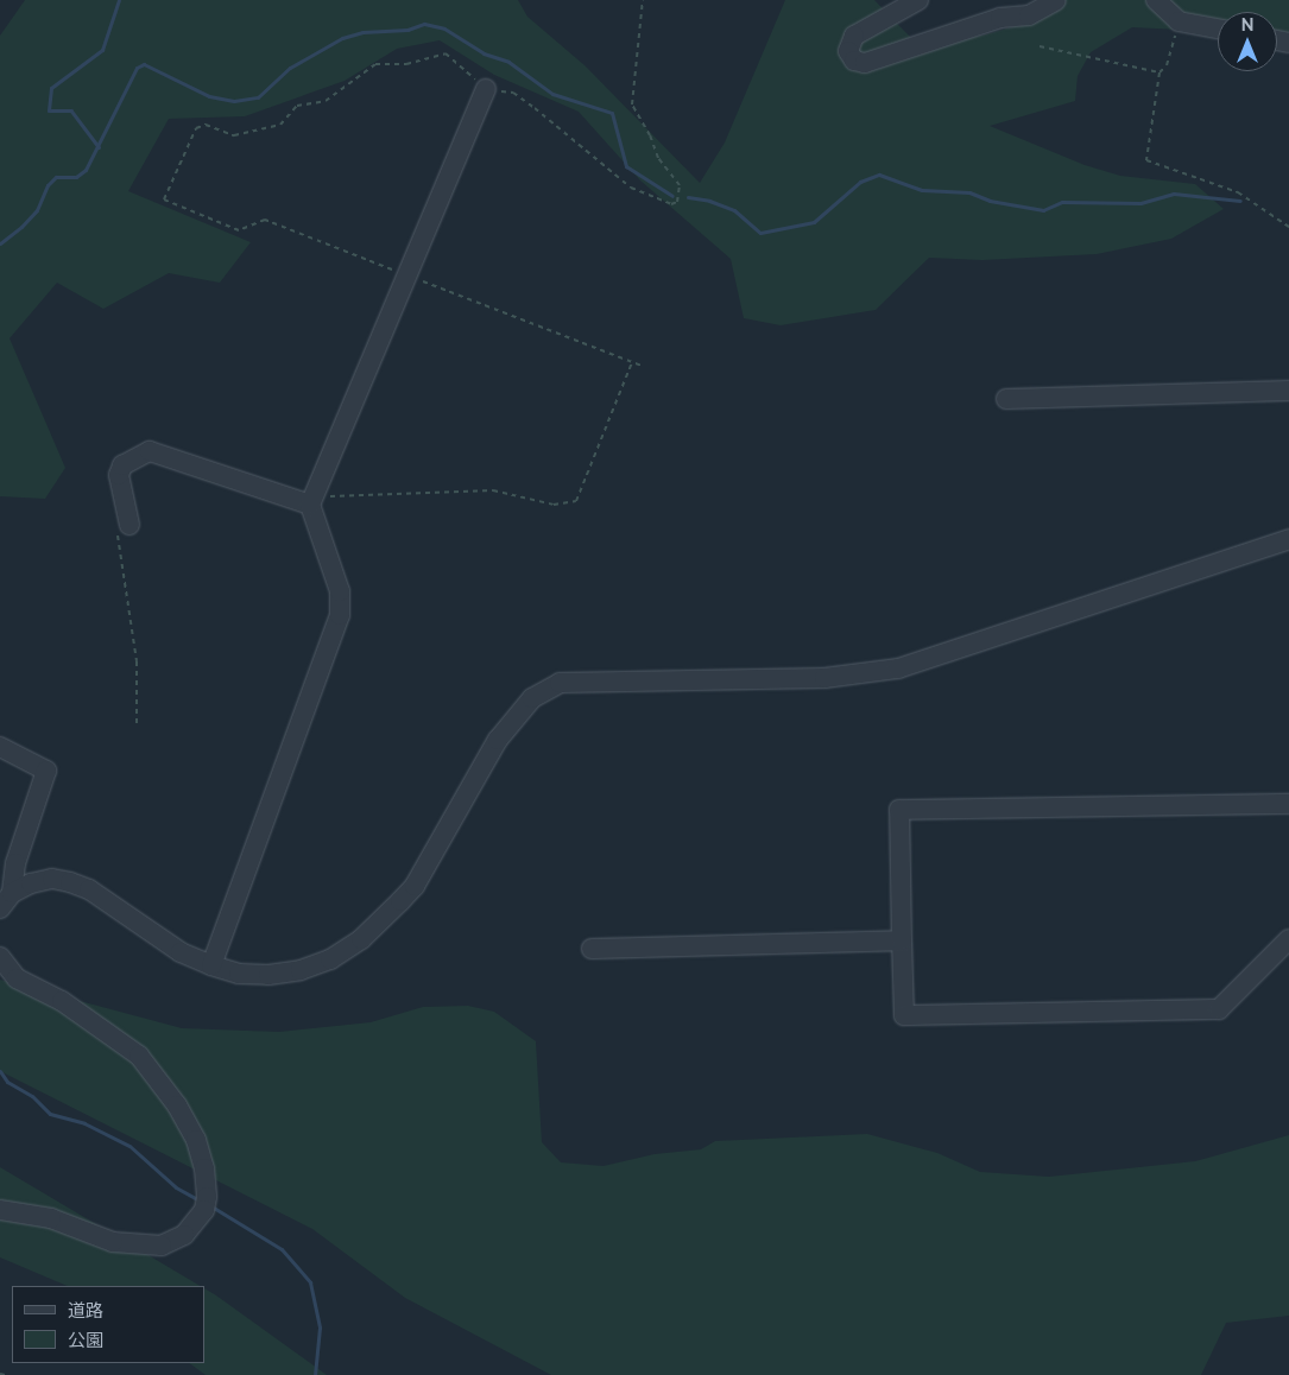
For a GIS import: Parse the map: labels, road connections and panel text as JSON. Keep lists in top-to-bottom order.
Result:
{
  "legend": ["道路", "公園"],
  "north": "top"
}
